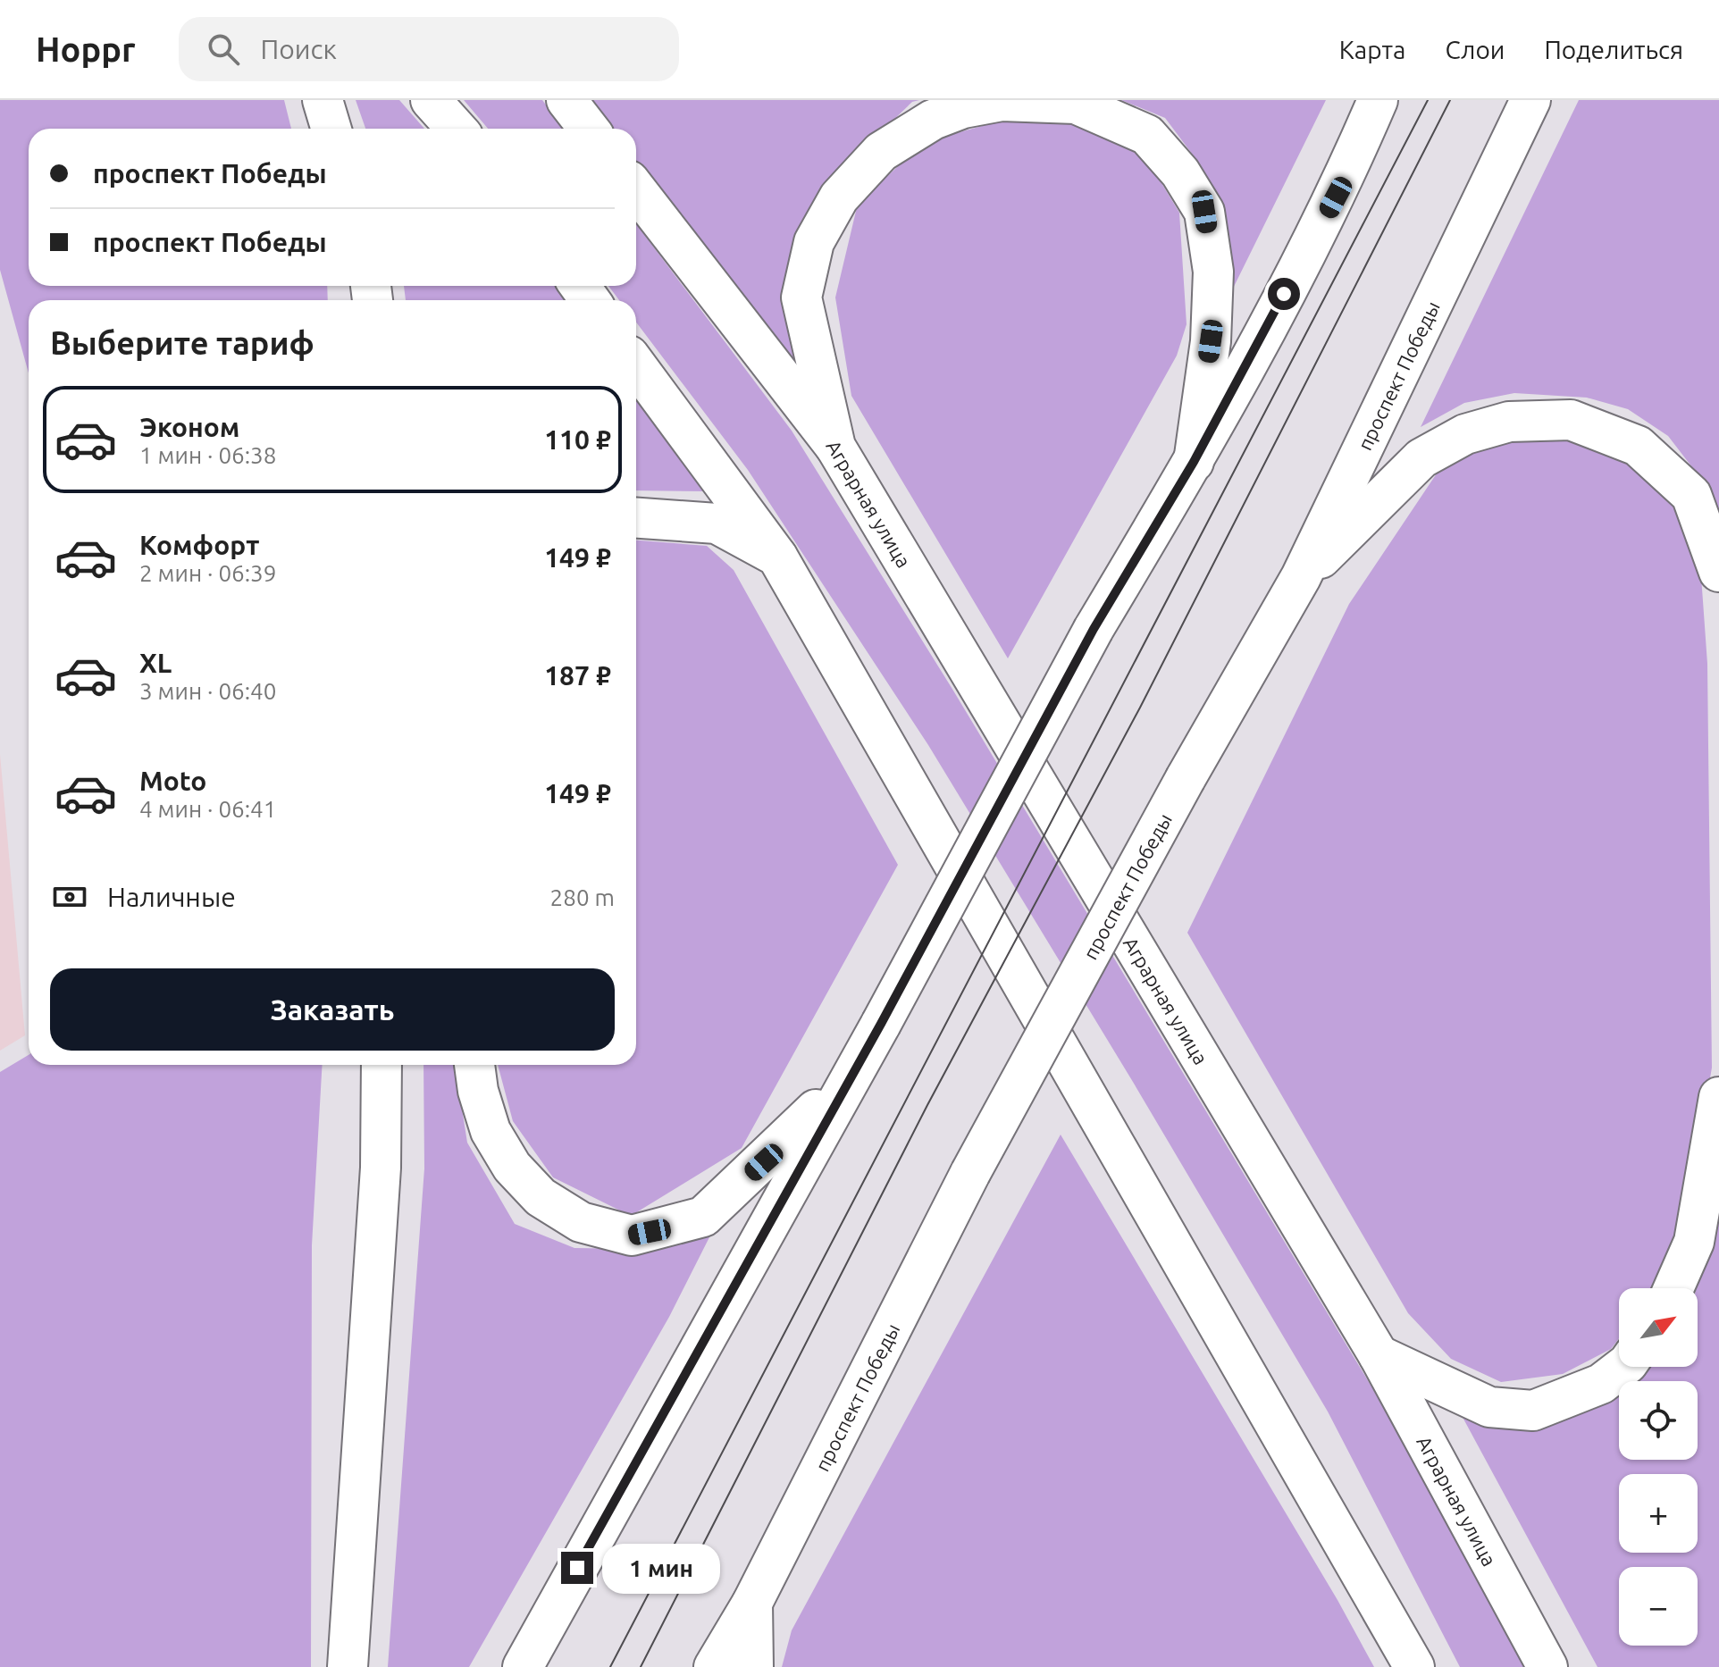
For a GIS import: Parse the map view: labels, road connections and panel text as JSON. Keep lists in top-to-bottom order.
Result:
{
  "streets": {
    "main road": ["проспект Победы", "Аграрная улица"]
  },
  "north": "top right",
  "page": {
    "header": "Hoppr",
    "search": "Поиск",
    "nav": ["Карта", "Слои", "Поделиться"],
    "banner": ["проспект Победы", "проспект Победы"],
    "heading": "Выберите тариф",
    "list": [
      {
        "name": "Эконом",
        "note": "1 мин · 06:38",
        "value": "110 ₽"
      },
      {
        "name": "Комфорт",
        "note": "2 мин · 06:39",
        "value": "149 ₽"
      },
      {
        "name": "XL",
        "note": "3 мин · 06:40",
        "value": "187 ₽"
      },
      {
        "name": "Moto",
        "note": "4 мин · 06:41",
        "value": "149 ₽"
      }
    ],
    "pay": ["Наличные", "280 m"],
    "buttons": "Заказать",
    "map_buttons": ["+", "−"],
    "bubble": "1 мин"
  }
}
